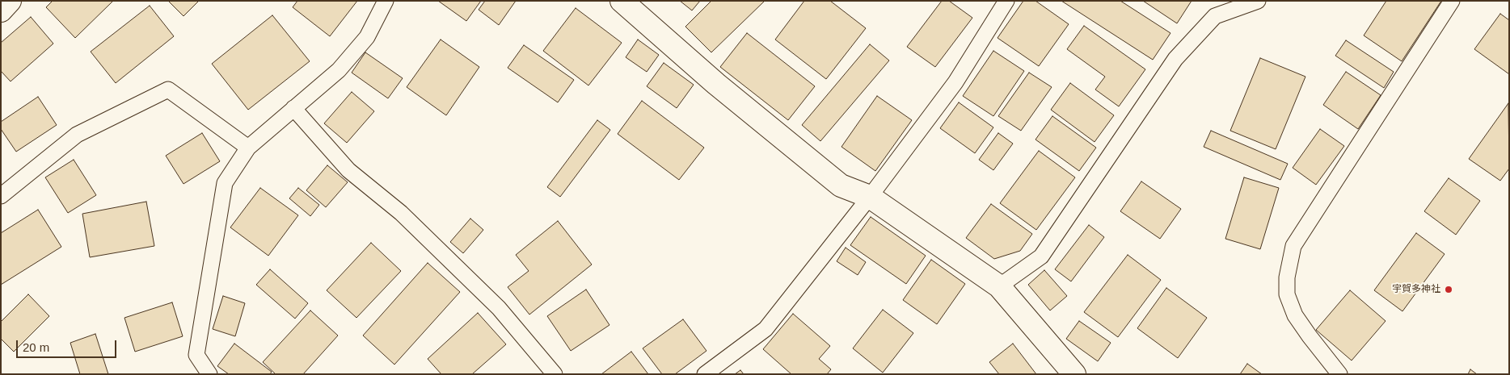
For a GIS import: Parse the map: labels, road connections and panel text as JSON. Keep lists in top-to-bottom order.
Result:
{
  "places": ["宇賀多神社"],
  "scale_bar": "20 m"
}
